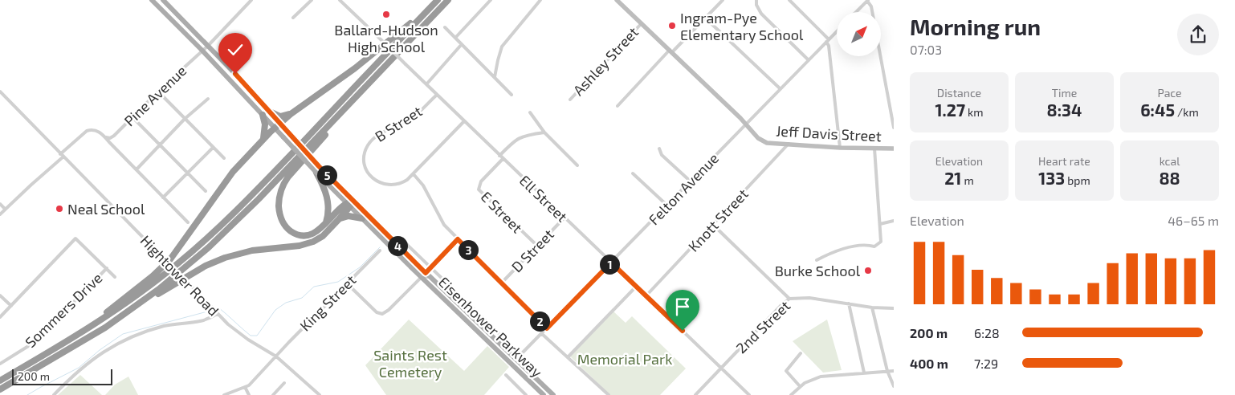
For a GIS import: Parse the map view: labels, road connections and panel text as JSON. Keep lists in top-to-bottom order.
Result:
{
  "streets": {
    "main road": ["Eisenhower Parkway"],
    "street": [
      "Ashley Street",
      "Pine Avenue",
      "B Street",
      "Jeff Davis Street",
      "Felton Avenue",
      "Ell Street",
      "E Street",
      "Knott Street",
      "D Street",
      "Hightower Road",
      "King Street",
      "Sommers Drive",
      "2nd Street"
    ]
  },
  "crossings": [
    ["Ashley Street", "Jeff Davis Street"],
    ["Pine Avenue", "Eisenhower Parkway"],
    ["B Street", "Ell Street"],
    ["Jeff Davis Street", "Felton Avenue"],
    ["Jeff Davis Street", "Knott Street"],
    ["Felton Avenue", "Ell Street"],
    ["Ell Street", "E Street"],
    ["Ell Street", "Knott Street"],
    ["Ell Street", "D Street"],
    ["Ell Street", "2nd Street"],
    ["E Street", "D Street"],
    ["Hightower Road", "King Street"]
  ],
  "parks": ["Saints Rest Cemetery", "Memorial Park"],
  "places": [
    "Ballard-Hudson High School",
    "Ingram-Pye Elementary School",
    "Neal School",
    "Burke School"
  ],
  "scale_bar": "200 m",
  "north": "top right",
  "page": {
    "heading": ["Morning run", "07:03"],
    "stats": [
      ["Distance", "1.27 km"],
      ["Time", "8:34"],
      ["Pace", "6:45 /km"],
      ["Elevation", "21 m"],
      ["Heart rate", "133 bpm"],
      ["kcal", "88"]
    ],
    "pins": [
      "5",
      "4",
      "3",
      "1",
      "2"
    ],
    "chart": ["Elevation", "46–65 m"],
    "list": [
      {
        "name": "200 m",
        "note": "6:28"
      },
      {
        "name": "400 m",
        "note": "7:29"
      }
    ],
    "scale": "200 m"
  }
}
